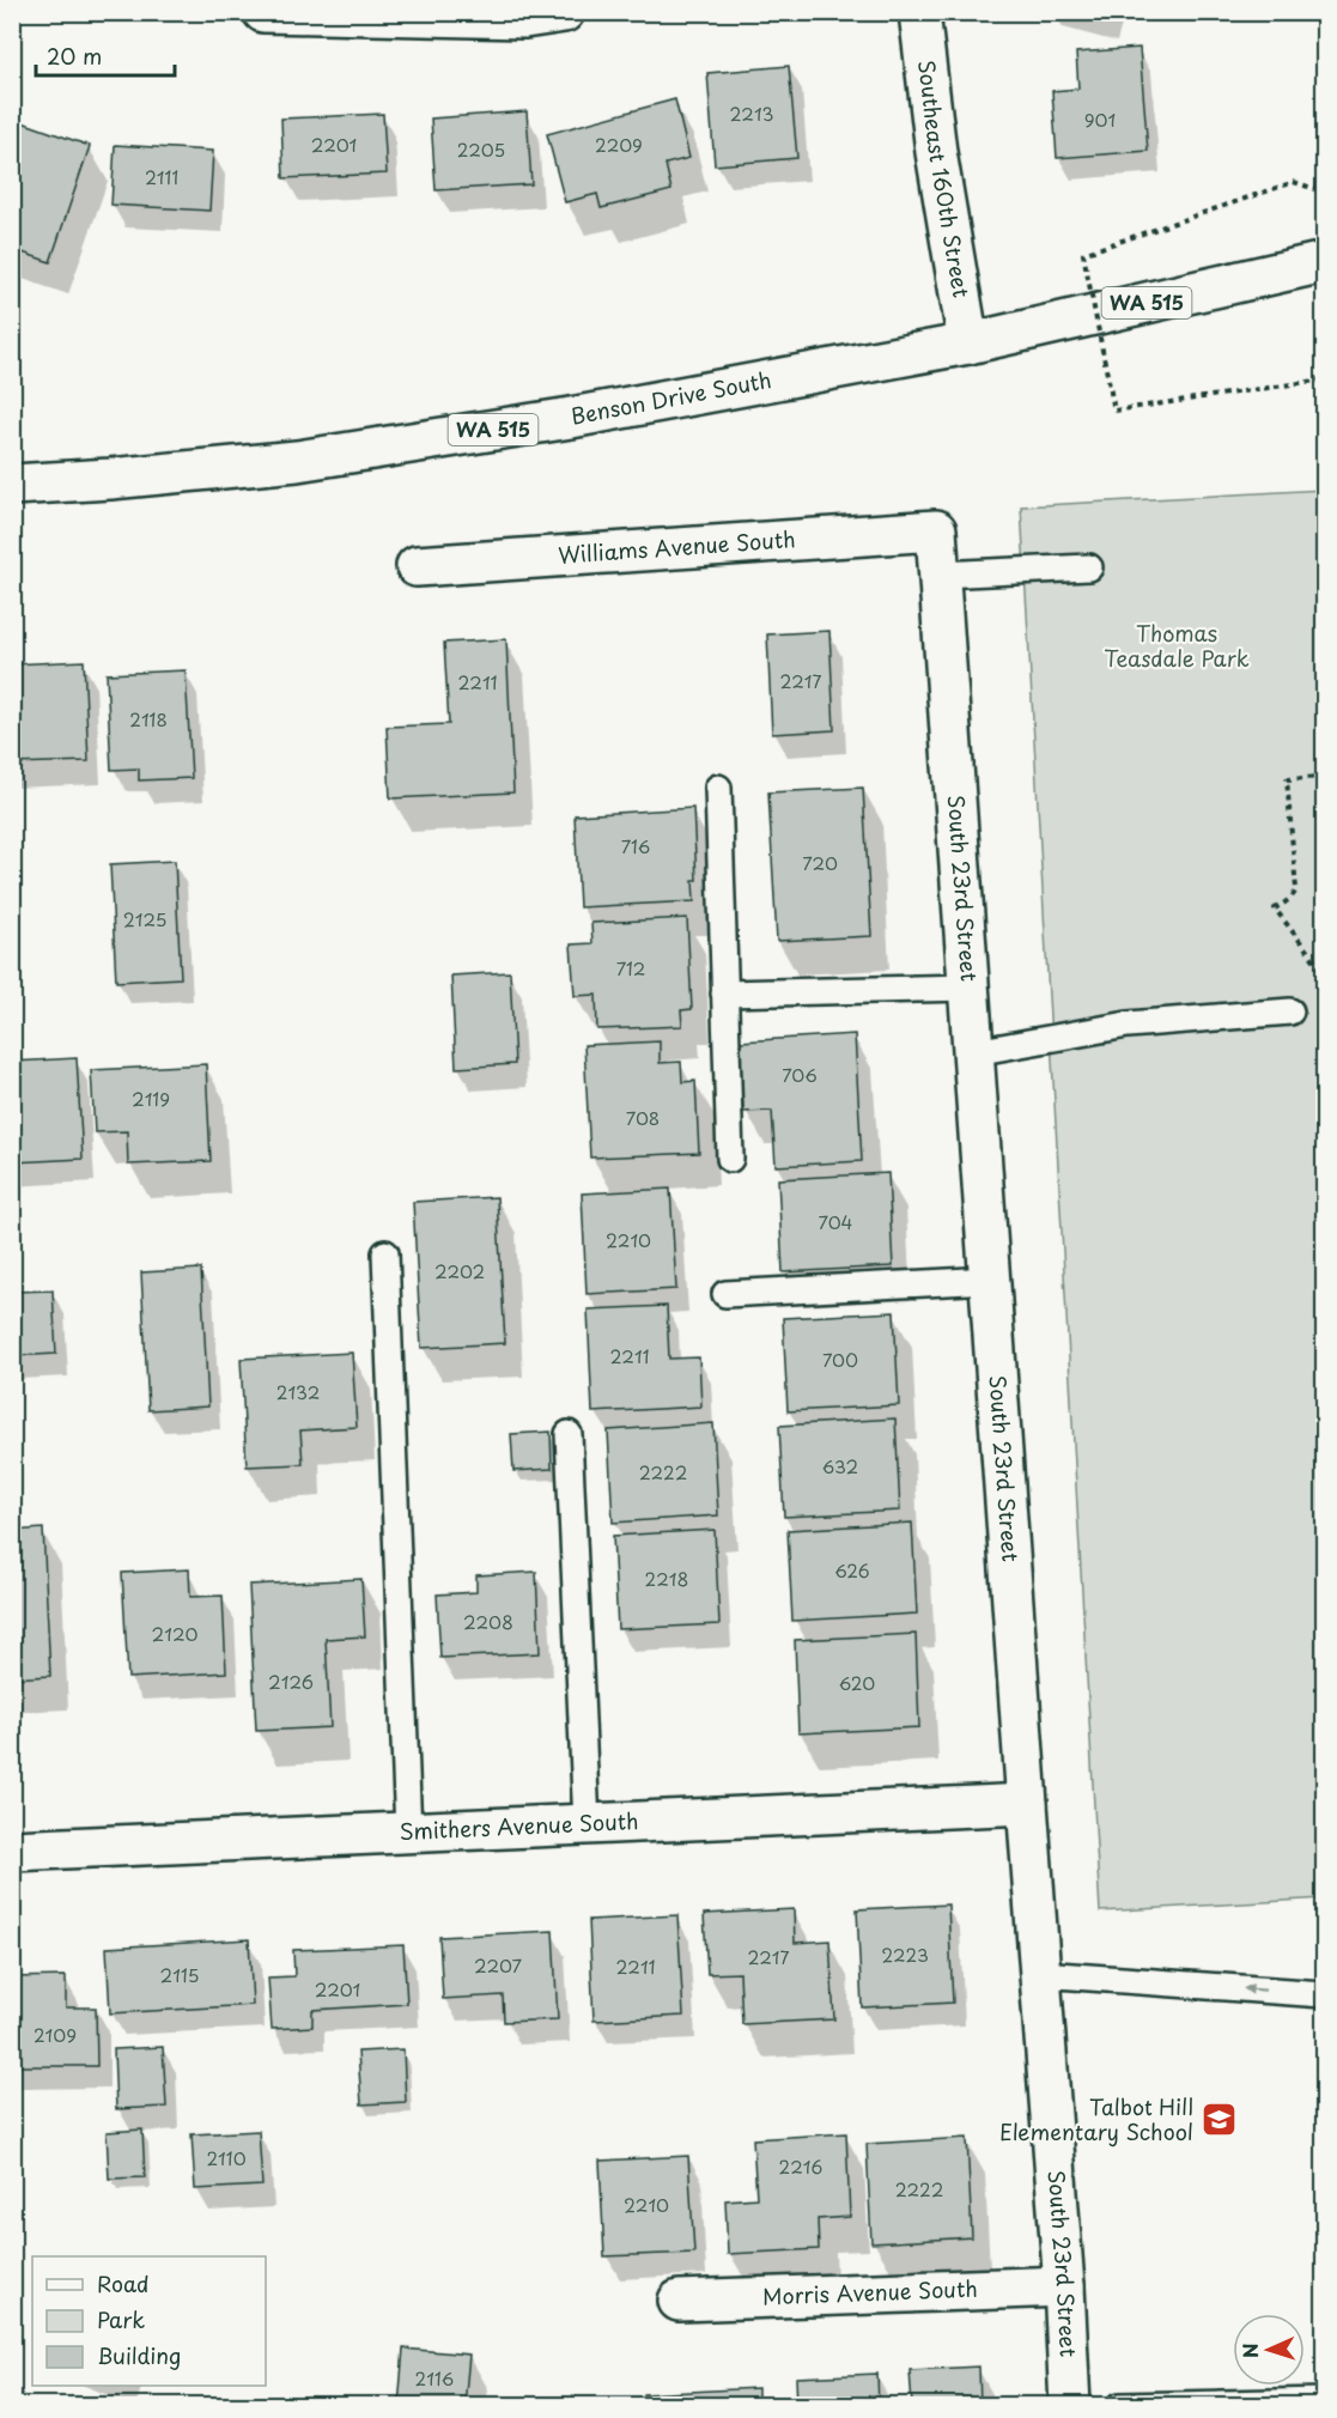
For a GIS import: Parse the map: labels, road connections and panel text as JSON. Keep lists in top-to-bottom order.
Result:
{
  "streets": {
    "street": [
      "Southeast 160th Street",
      "WA 515",
      "Benson Drive South",
      "Williams Avenue South",
      "South 23rd Street",
      "Smithers Avenue South",
      "Morris Avenue South"
    ]
  },
  "crossings": [
    ["Southeast 160th Street", "Benson Drive South"],
    ["Williams Avenue South", "South 23rd Street"],
    ["South 23rd Street", "Smithers Avenue South"],
    ["South 23rd Street", "Morris Avenue South"]
  ],
  "parks": ["Thomas Teasdale Park"],
  "places": {
    "school or university": ["Talbot Hill Elementary School"]
  },
  "house_numbers": [
    "2213",
    "901",
    "2201",
    "2209",
    "2205",
    "2111",
    "2217",
    "2211",
    "2118",
    "716",
    "720",
    "2125",
    "712",
    "706",
    "2119",
    "708",
    "704",
    "2210",
    "2202",
    "2211",
    "700",
    "2132",
    "632",
    "2222",
    "626",
    "2218",
    "2208",
    "2120",
    "2126",
    "620",
    "2223",
    "2217",
    "2207",
    "2211",
    "2115",
    "2201",
    "2109",
    "2110",
    "2216",
    "2222",
    "2210",
    "2116"
  ],
  "legend": ["Road", "Park", "Building"],
  "scale_bar": "20 m",
  "north": "left"
}
